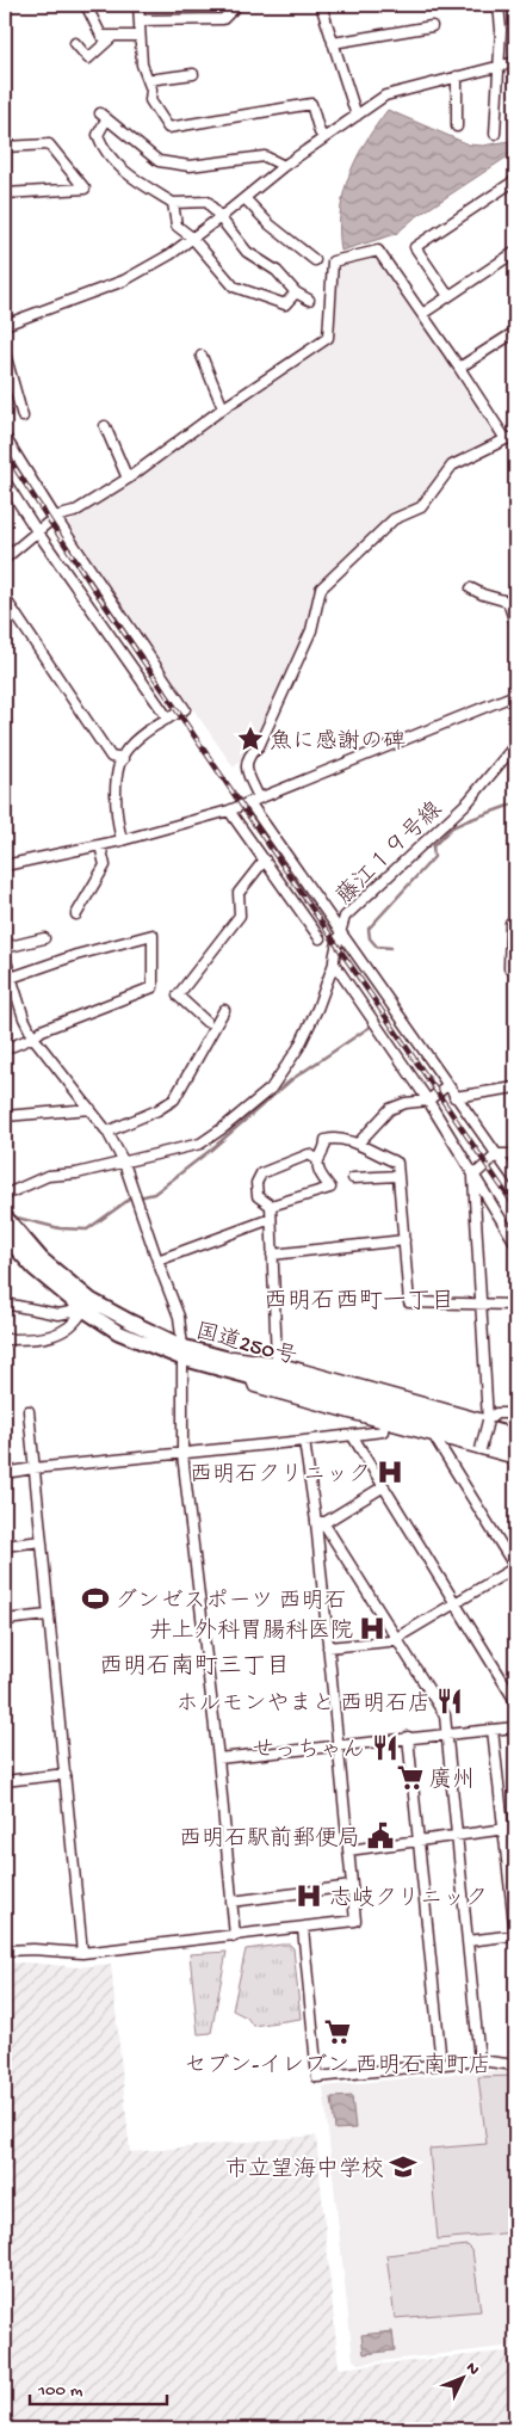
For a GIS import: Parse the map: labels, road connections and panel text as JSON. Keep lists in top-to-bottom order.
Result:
{
  "streets": {
    "highway": ["国道250号"],
    "street": ["藤江１９号線"]
  },
  "districts": ["西明石西町一丁目", "西明石南町三丁目"],
  "places": {
    "place": ["魚に感謝の碑"],
    "hospital": ["西明石クリニック", "井上外科胃腸科医院", "志岐クリニック"],
    "sports": ["グンゼスポーツ 西明石"],
    "restaurant": ["ホルモンやまと 西明石店", "せっちゃん"],
    "supermarket": ["廣州", "セブン-イレブン 西明石南町店"],
    "public building": ["西明石駅前郵便局"],
    "school or university": ["市立望海中学校"]
  },
  "scale_bar": "100 m",
  "north": "top right"
}
